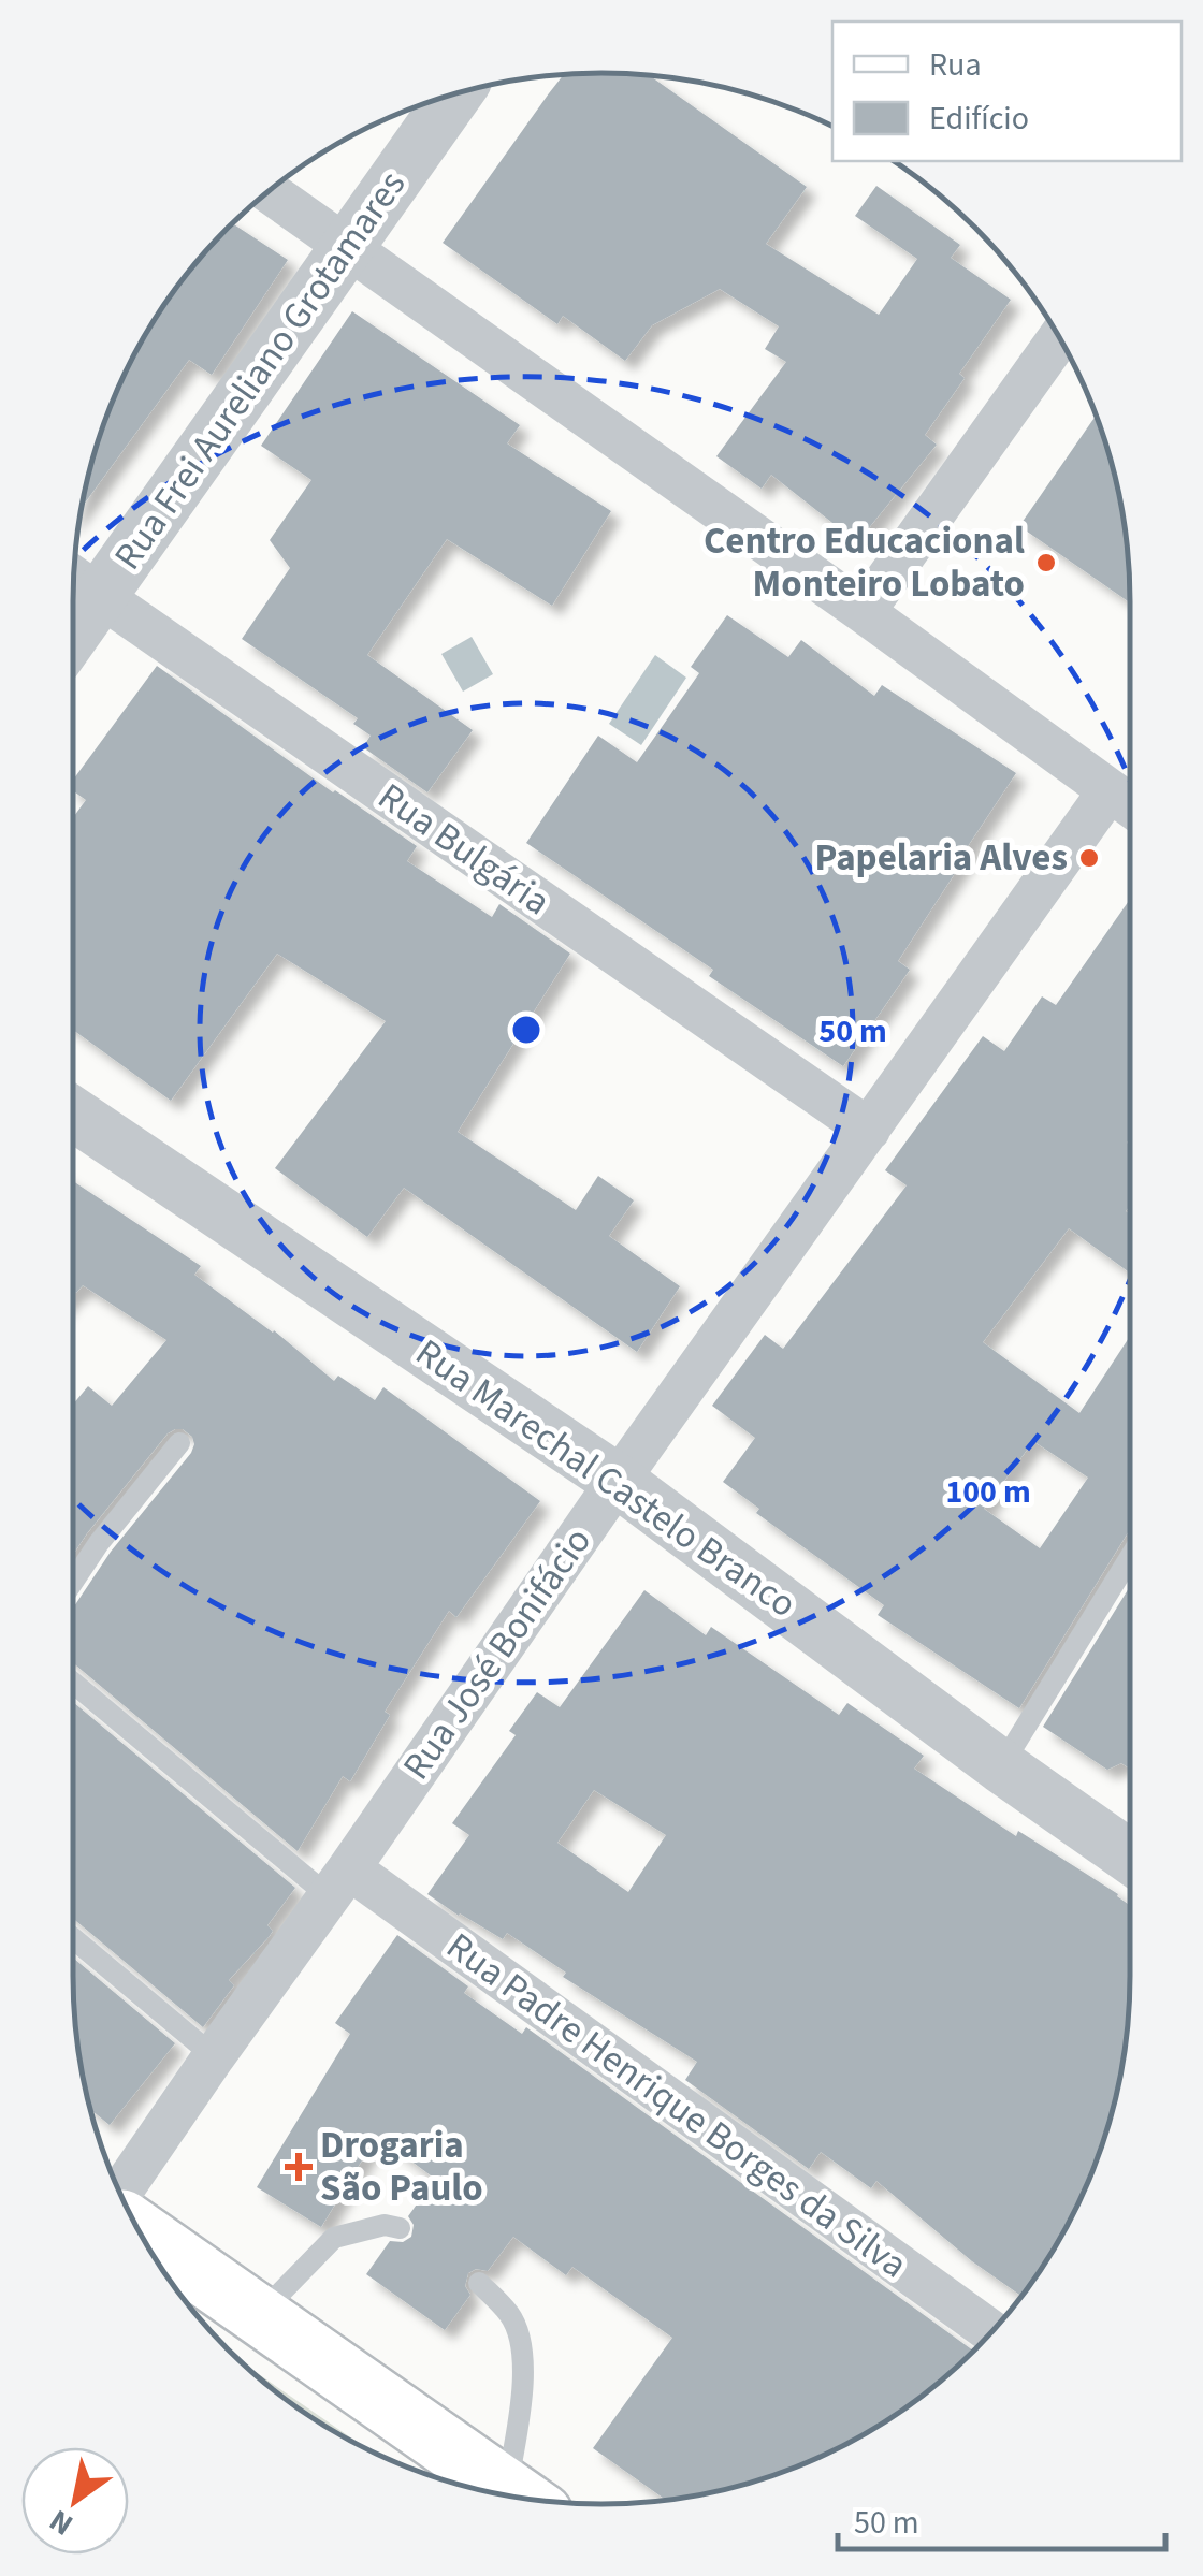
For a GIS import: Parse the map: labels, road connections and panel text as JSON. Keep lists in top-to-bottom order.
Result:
{
  "streets": {
    "street": [
      "Rua Frei Aureliano Grotamares",
      "Rua Bulgária",
      "Rua Marechal Castelo Branco",
      "Rua José Bonifácio",
      "Rua Padre Henrique Borges da Silva"
    ]
  },
  "crossings": [
    ["Rua Frei Aureliano Grotamares", "Rua Bulgária"],
    ["Rua Bulgária", "Rua José Bonifácio"],
    ["Rua Marechal Castelo Branco", "Rua José Bonifácio"],
    ["Rua José Bonifácio", "Rua Padre Henrique Borges da Silva"]
  ],
  "places": {
    "other": ["Centro Educacional Monteiro Lobato", "Papelaria Alves"],
    "health": ["Drogaria São Paulo"]
  },
  "legend": ["Rua", "Edifício"],
  "scale_bar": "50 m",
  "north": "bottom left",
  "rings": ["50 m", "100 m"]
}
